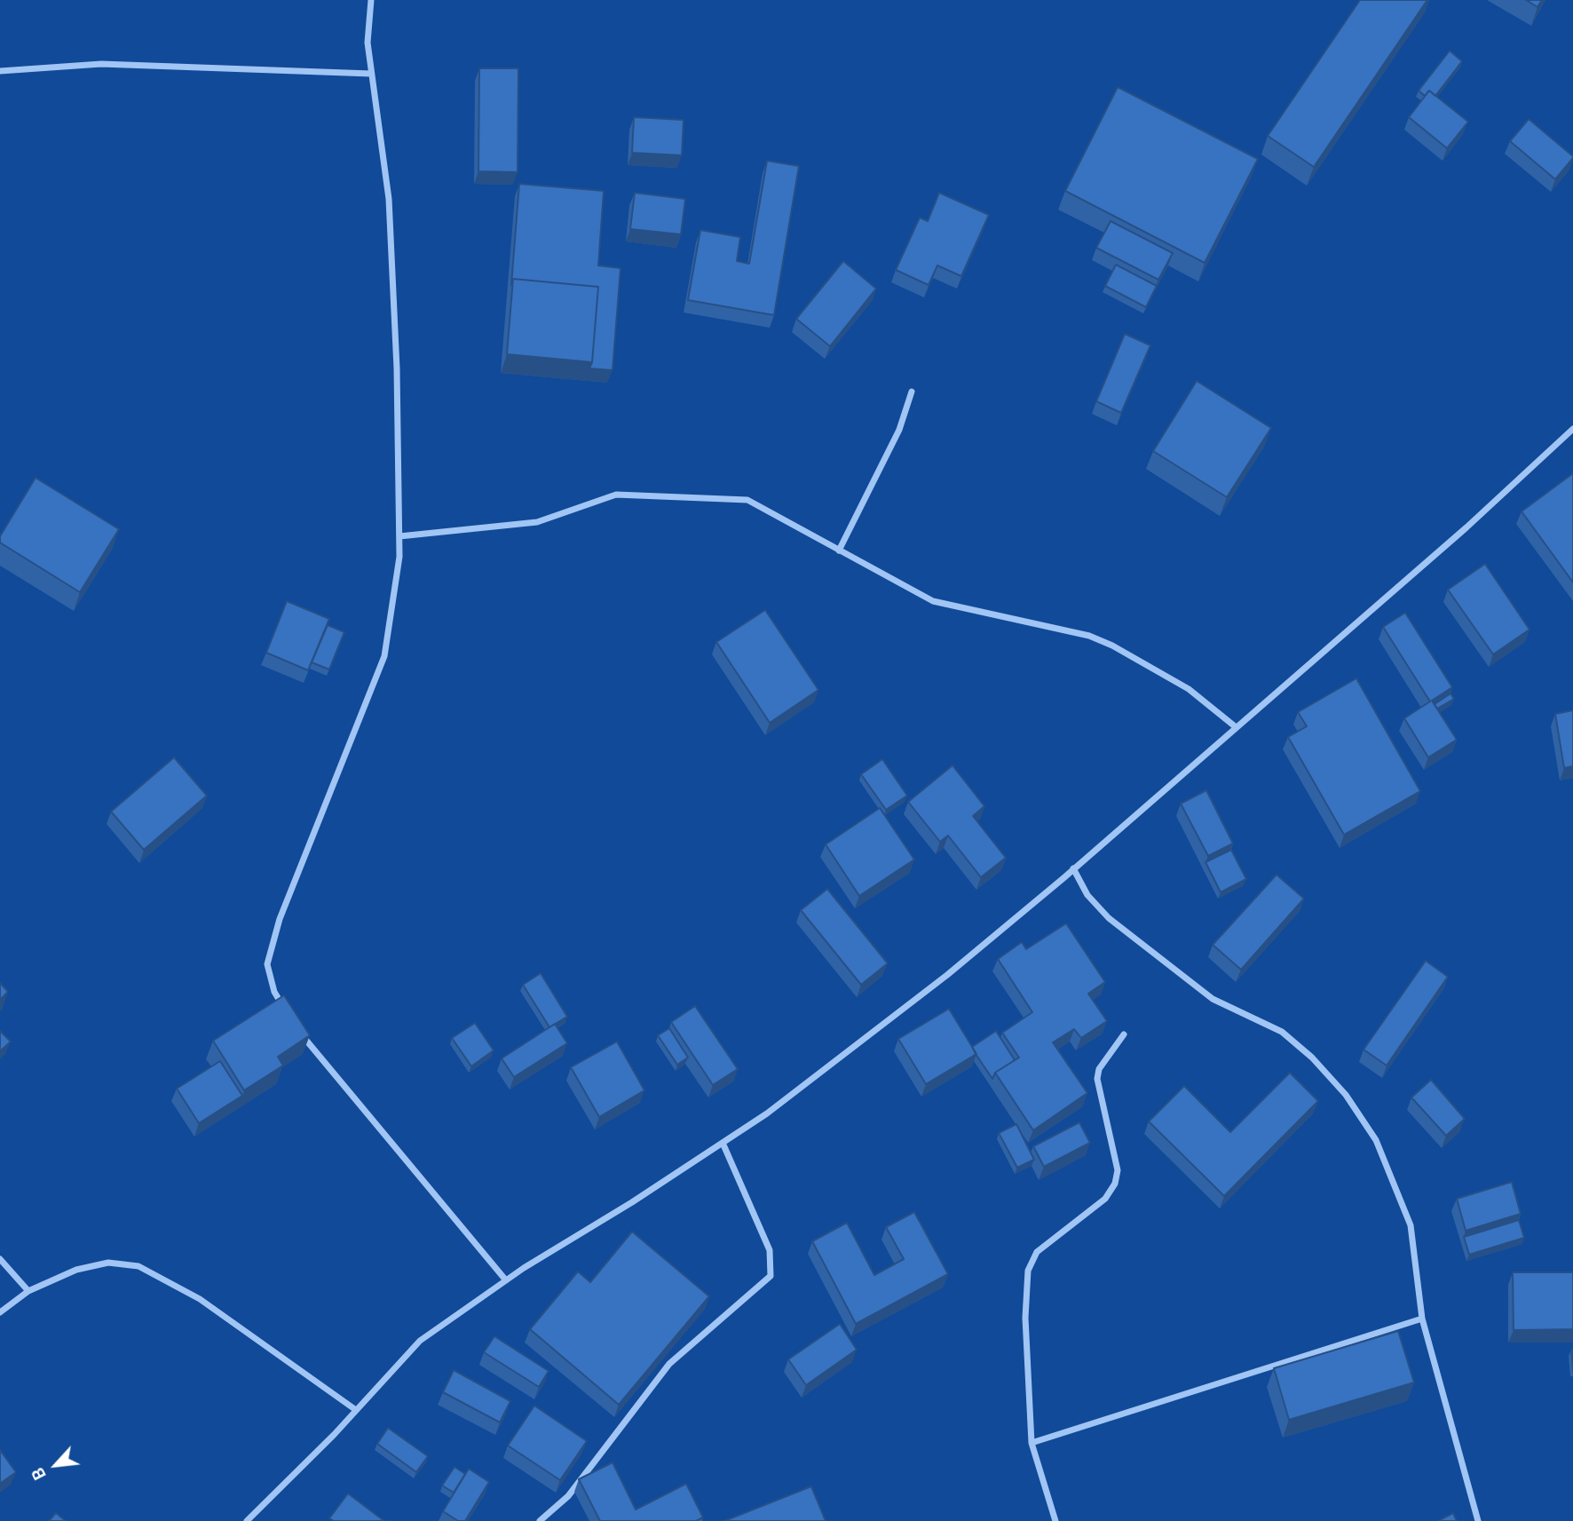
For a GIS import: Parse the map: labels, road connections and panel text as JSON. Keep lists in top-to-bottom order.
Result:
{
  "north": "bottom left"
}
